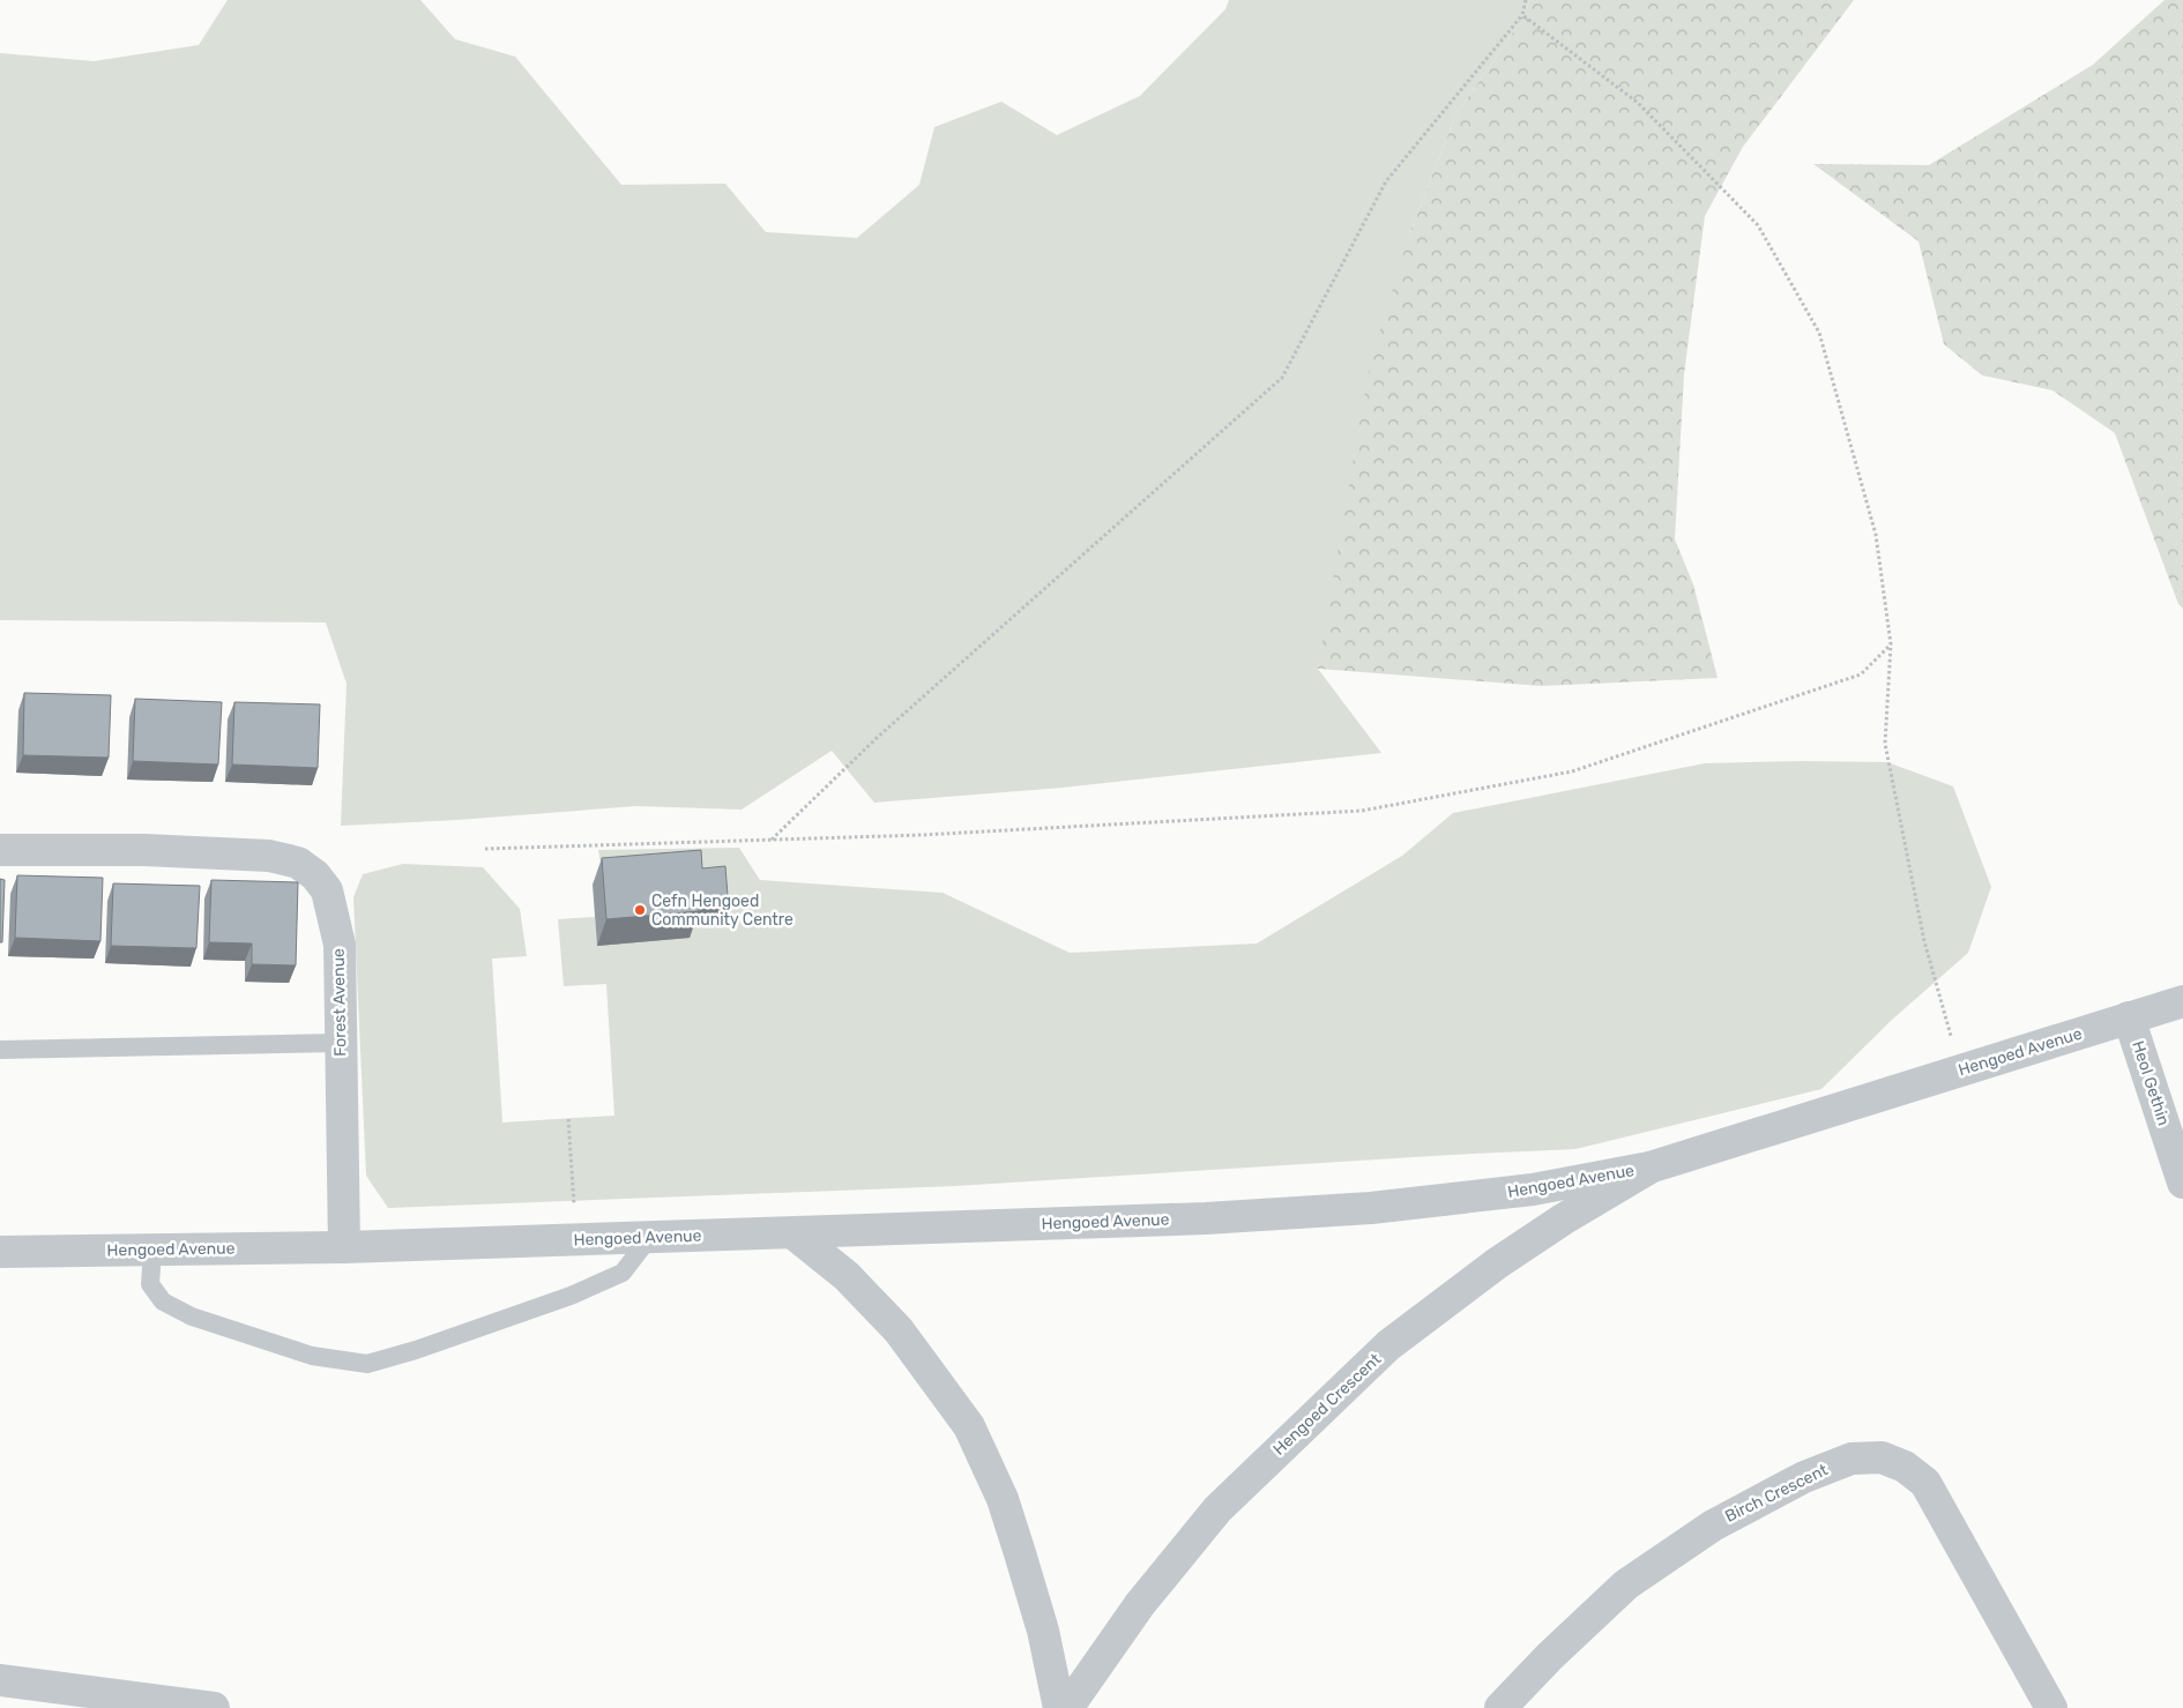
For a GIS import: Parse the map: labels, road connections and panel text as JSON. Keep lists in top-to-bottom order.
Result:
{
  "streets": {
    "street": [
      "Forest Avenue",
      "Hengoed Avenue",
      "Heol Gethin",
      "Hengoed Crescent",
      "Birch Crescent"
    ]
  },
  "crossings": [
    ["Forest Avenue", "Hengoed Avenue"],
    ["Hengoed Avenue", "Heol Gethin"],
    ["Hengoed Avenue", "Hengoed Crescent"]
  ],
  "places": ["Cefn Hengoed Community Centre"]
}
